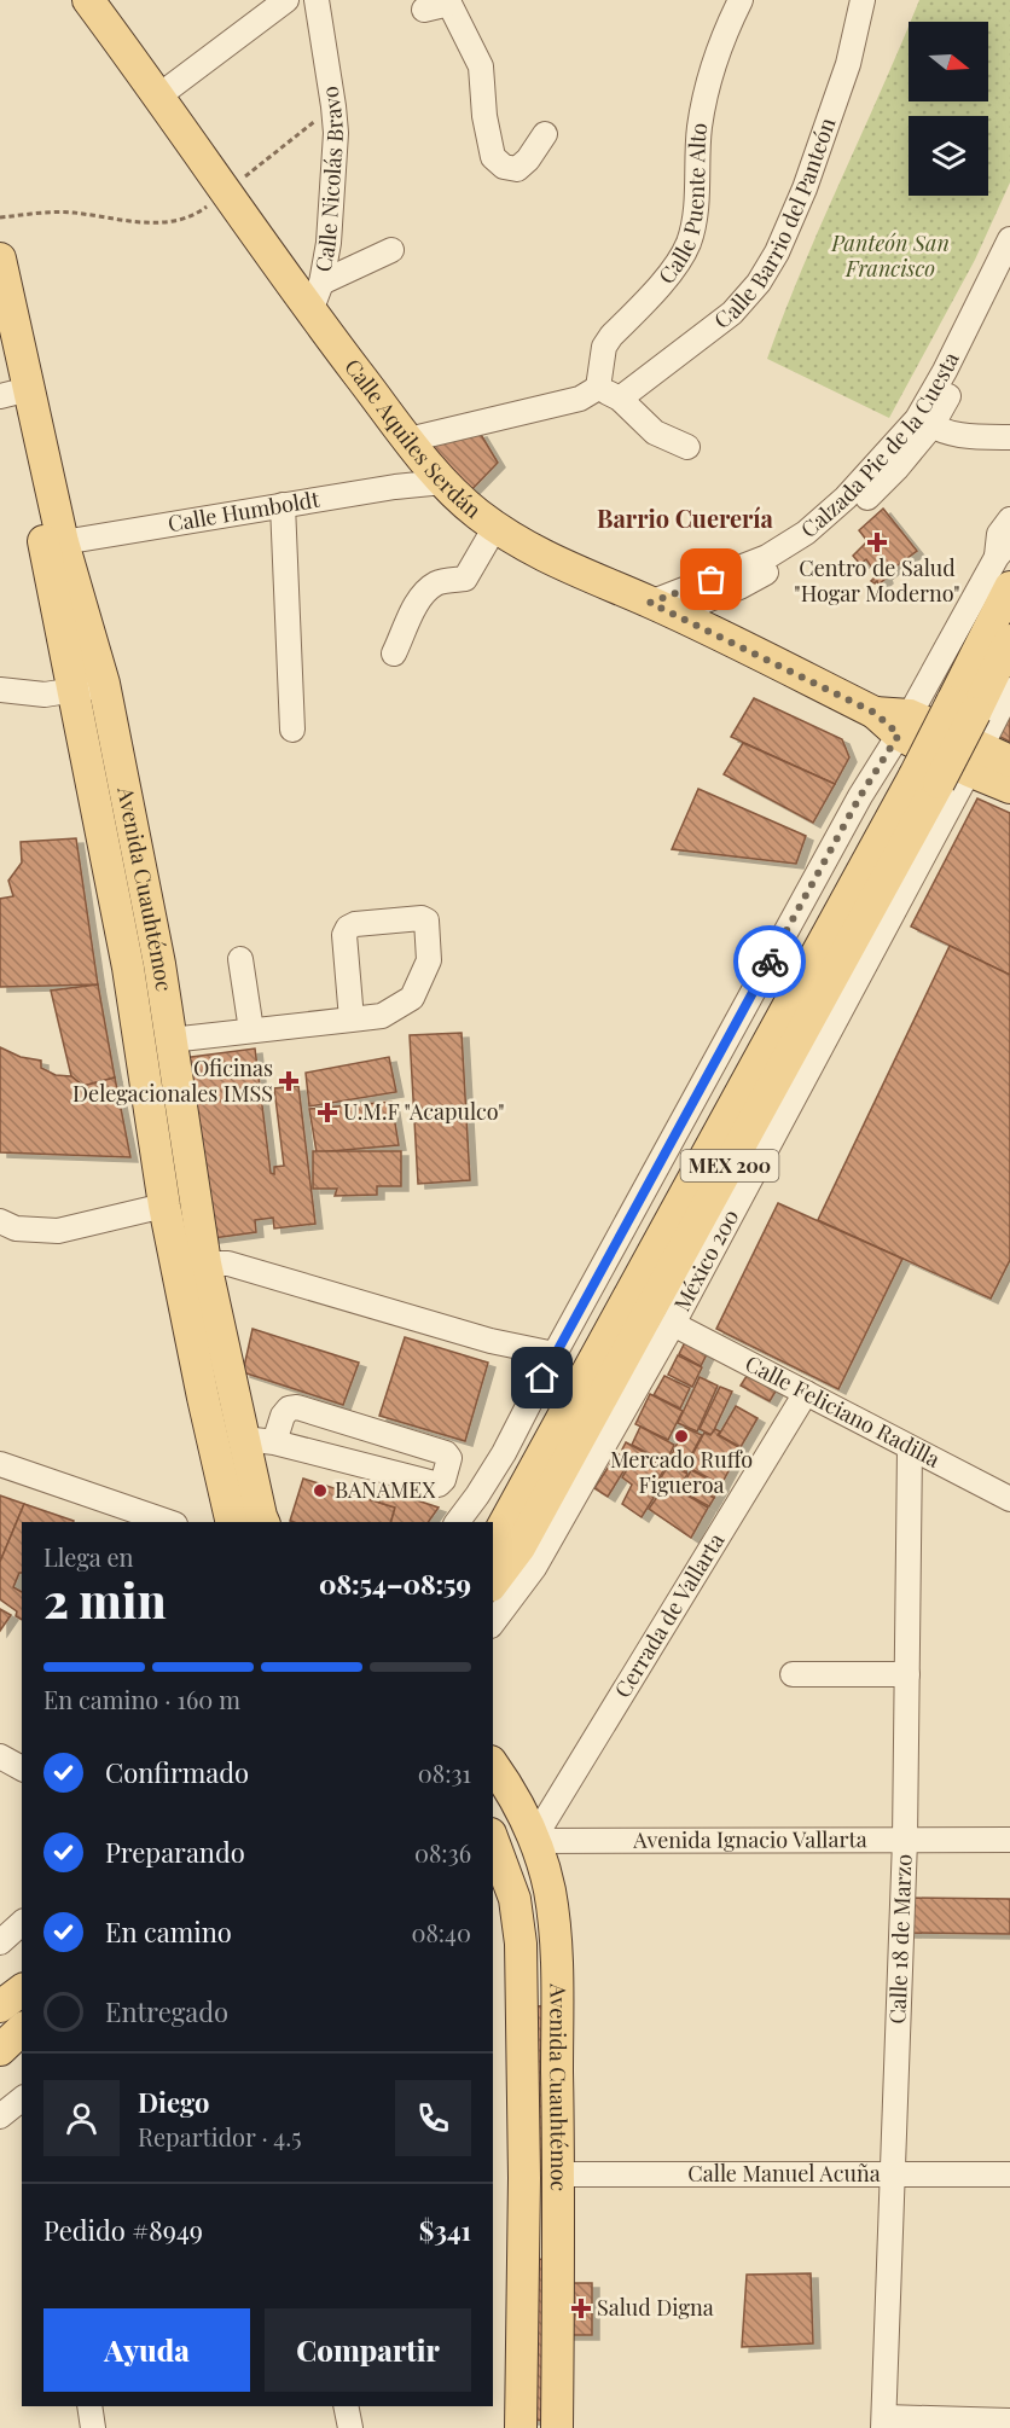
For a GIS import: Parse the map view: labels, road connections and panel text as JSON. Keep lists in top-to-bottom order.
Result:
{
  "streets": {
    "main road": [
      "Calle Aquiles Serdán",
      "Avenida Cuauhtémoc",
      "MEX 200",
      "México 200"
    ],
    "street": [
      "Calle Nicolás Bravo",
      "Calle Puente Alto",
      "Calle Barrio del Panteón",
      "Calzada Pie de la Cuesta",
      "Calle Humboldt",
      "Calle Feliciano Radilla",
      "Cerrada de Vallarta",
      "Avenida Ignacio Vallarta",
      "Calle 18 de Marzo",
      "Calle Manuel Acuña"
    ]
  },
  "crossings": [
    ["Calle Nicolás Bravo", "Calle Aquiles Serdán"],
    ["Calle Puente Alto", "Calle Barrio del Panteón"],
    ["Calle Barrio del Panteón", "Calle Aquiles Serdán"],
    ["Calle Aquiles Serdán", "Calzada Pie de la Cuesta"],
    ["Calle Aquiles Serdán", "Calle Humboldt"],
    ["Calle Aquiles Serdán", "México 200"],
    ["Calle Humboldt", "Avenida Cuauhtémoc"],
    ["Avenida Cuauhtémoc", "Cerrada de Vallarta"],
    ["Avenida Cuauhtémoc", "Avenida Ignacio Vallarta"],
    ["Avenida Cuauhtémoc", "Calle Manuel Acuña"],
    ["MEX 200", "México 200"],
    ["México 200", "Calle Feliciano Radilla"],
    ["Calle Feliciano Radilla", "Cerrada de Vallarta"],
    ["Calle Feliciano Radilla", "Calle 18 de Marzo"],
    ["Cerrada de Vallarta", "Avenida Ignacio Vallarta"],
    ["Avenida Ignacio Vallarta", "Calle 18 de Marzo"],
    ["Calle 18 de Marzo", "Calle Manuel Acuña"]
  ],
  "districts": ["Barrio Cuerería"],
  "parks": ["Panteón San Francisco"],
  "places": {
    "health": [
      "Centro de Salud \"Hogar Moderno\"",
      "Oficinas Delegacionales IMSS",
      "U.M.F \"Acapulco\"",
      "Salud Digna"
    ],
    "other": ["Mercado Ruffo Figueroa", "BANAMEX"]
  },
  "north": "right",
  "page": {
    "heading": ["2 min", "Llega en", "08:54–08:59"],
    "panel": [
      "Diego",
      "Repartidor · 4.5",
      "Pedido #8949",
      "$341"
    ],
    "bar": "En camino · 160 m",
    "list": [
      ["Confirmado", "08:31"],
      ["Preparando", "08:36"],
      ["En camino", "08:40"],
      "Entregado"
    ],
    "buttons": ["Ayuda", "Compartir"]
  }
}
